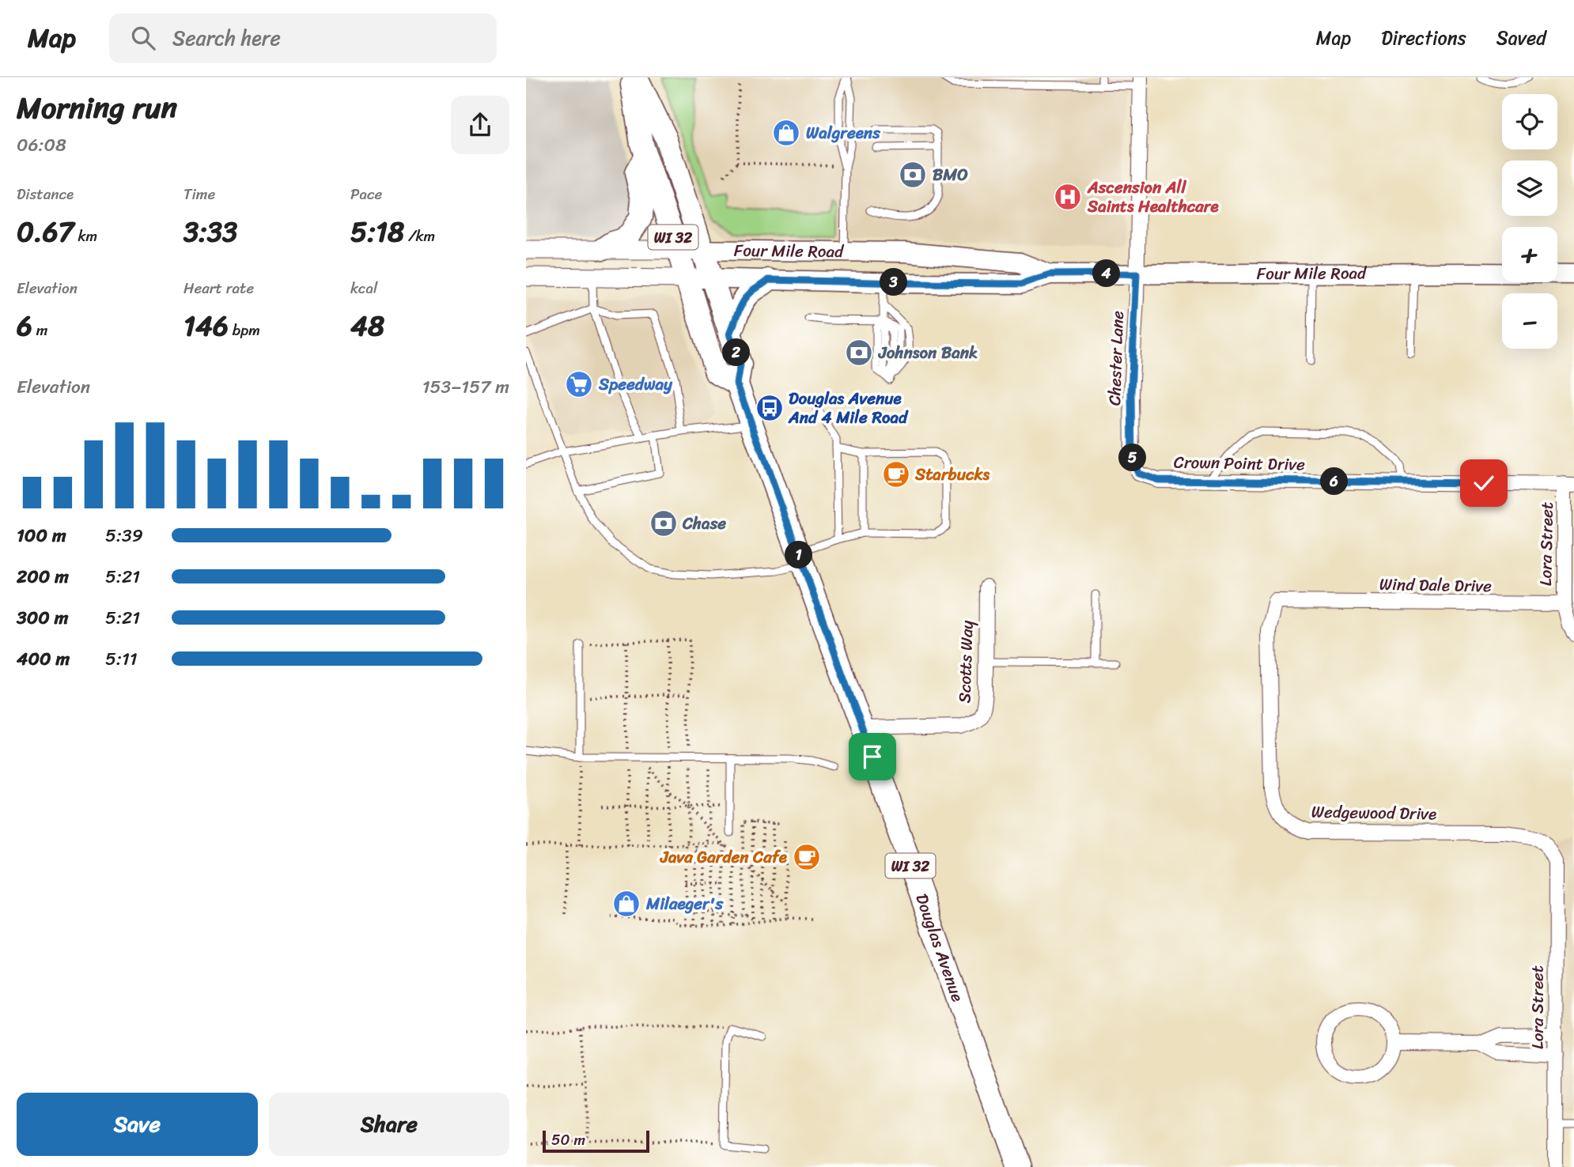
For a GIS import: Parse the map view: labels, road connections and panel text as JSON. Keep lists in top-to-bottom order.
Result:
{
  "streets": {
    "main road": ["WI 32", "Four Mile Road", "Douglas Avenue"],
    "street": [
      "Chester Lane",
      "Crown Point Drive",
      "Lora Street",
      "Wind Dale Drive",
      "Scotts Way",
      "Wedgewood Drive"
    ]
  },
  "crossings": [
    ["WI 32", "Four Mile Road"],
    ["WI 32", "Douglas Avenue"],
    ["Four Mile Road", "Chester Lane"],
    ["Four Mile Road", "Douglas Avenue"],
    ["Chester Lane", "Crown Point Drive"],
    ["Crown Point Drive", "Lora Street"],
    ["Lora Street", "Wind Dale Drive"],
    ["Lora Street", "Wedgewood Drive"],
    ["Wind Dale Drive", "Wedgewood Drive"],
    ["Scotts Way", "Douglas Avenue"]
  ],
  "places": {
    "shop": ["Walgreens", "Milaeger's"],
    "bank": ["BMO", "Johnson Bank", "Chase"],
    "hospital": ["Ascension All Saints Healthcare"],
    "supermarket": ["Speedway"],
    "bus stop": ["Douglas Avenue And 4 Mile Road"],
    "cafe": ["Starbucks", "Java Garden Cafe"]
  },
  "scale_bar": "50 m",
  "page": {
    "header": "Map",
    "search": "Search here",
    "nav": ["Map", "Directions", "Saved"],
    "heading": ["Morning run", "06:08"],
    "map_buttons": ["+", "−"],
    "stats": [
      ["Distance", "0.67 km"],
      ["Time", "3:33"],
      ["Pace", "5:18 /km"],
      ["Elevation", "6 m"],
      ["Heart rate", "146 bpm"],
      ["kcal", "48"]
    ],
    "pins": [
      "4",
      "3",
      "2",
      "5",
      "6",
      "1"
    ],
    "chart": ["Elevation", "153–157 m"],
    "list": [
      {
        "name": "100 m",
        "note": "5:39"
      },
      {
        "name": "200 m",
        "note": "5:21"
      },
      {
        "name": "300 m",
        "note": "5:21"
      },
      {
        "name": "400 m",
        "note": "5:11"
      }
    ],
    "buttons": ["Save", "Share"],
    "scale": "50 m"
  }
}
